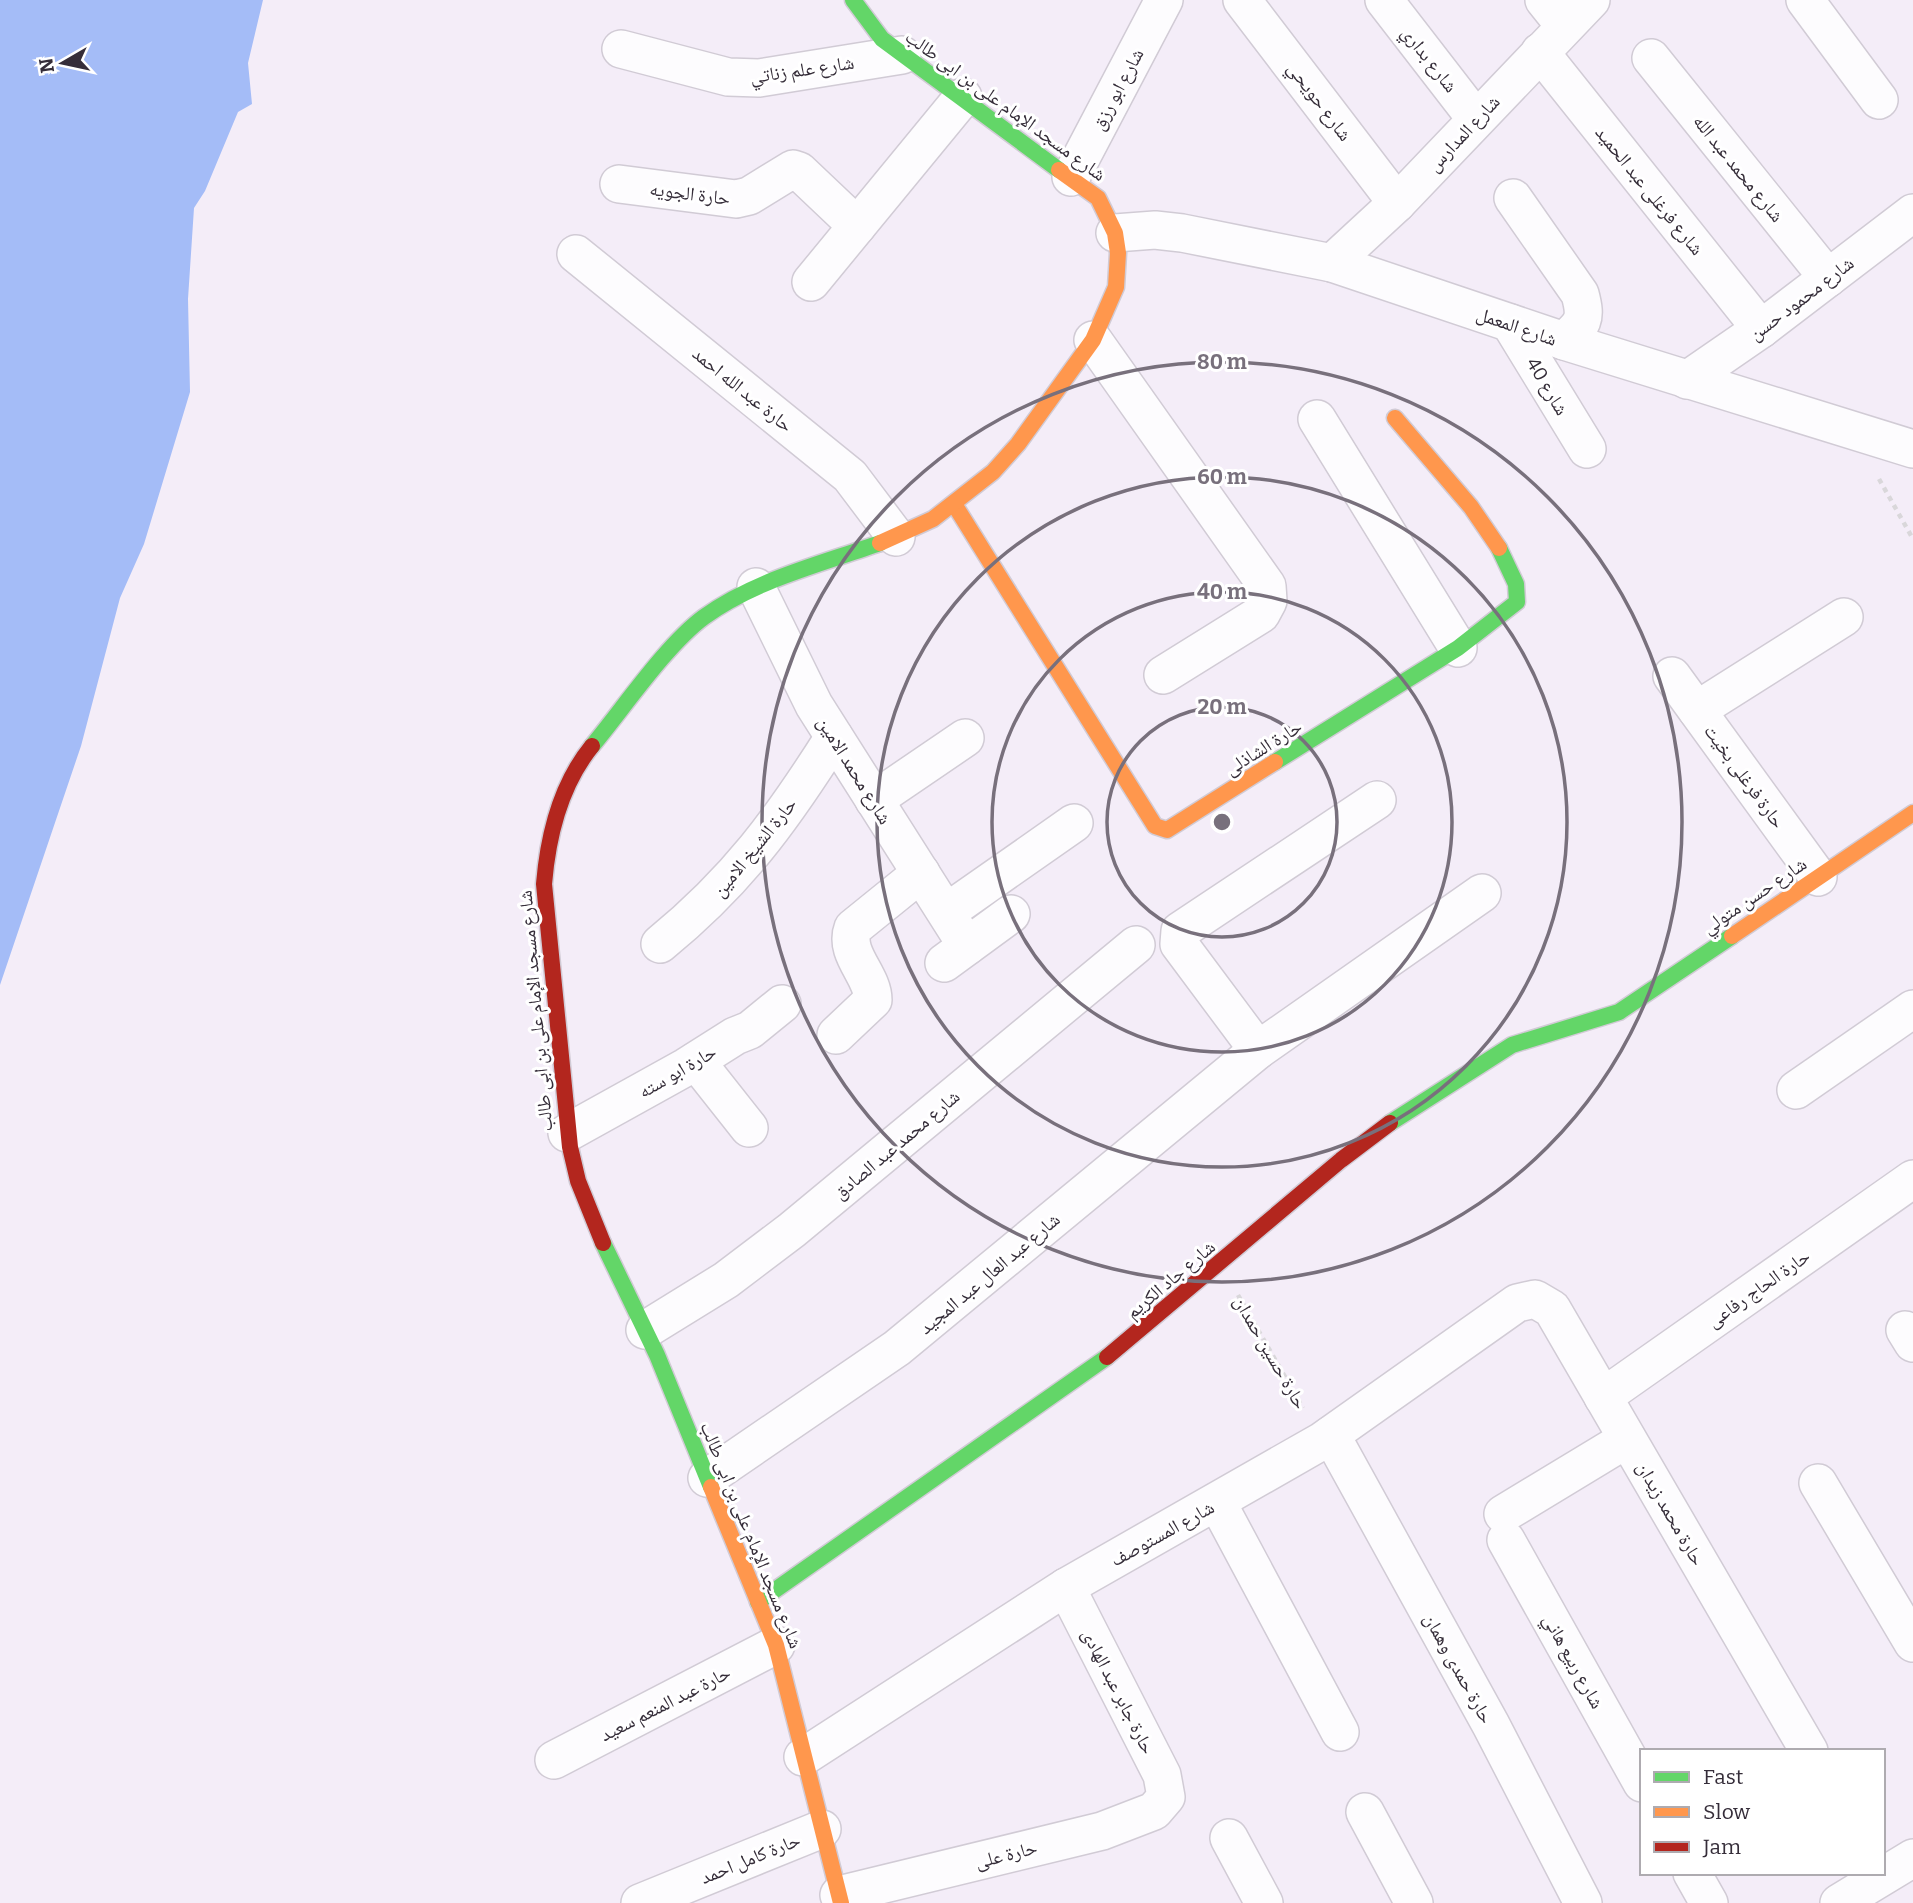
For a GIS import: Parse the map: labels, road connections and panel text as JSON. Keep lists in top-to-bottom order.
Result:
{
  "streets": {
    "street": [
      "شارع بداري",
      "شارع علم زناتي",
      "شارع ابو رزق",
      "شارع حويحي",
      "شارع مسجد الإمام على بن ابى طالب",
      "شارع المدارس",
      "شارع محمد عبد الله",
      "شارع فرغلى عبد الحميد",
      "حارة الجويه",
      "شارع محمود حسن",
      "شارع المعمل",
      "شارع 40",
      "حارة عبد الله احمد",
      "حارة الشاذلى",
      "شارع محمد الامين",
      "حارة فرغلى بخيت",
      "حارة الشيخ الامين",
      "شارع حسن متولي",
      "حارة ابو سته",
      "شارع محمد عبد الصادق",
      "شارع عبد العال عبد المجيد",
      "شارع جاد الكريم",
      "حارة الحاج رفاعى",
      "حارة محمد زيدان",
      "شارع المستوصف",
      "شارع ربيع هاني",
      "حارة حمدى وهمان",
      "حارة جابر عبد الهادى",
      "حارة عبد المنعم سعيد",
      "حارة على",
      "حارة كامل احمد"
    ],
    "path": ["حارة حسين حمدان"]
  },
  "crossings": [
    ["شارع بداري", "شارع المدارس"],
    ["شارع علم زناتي", "شارع مسجد الإمام على بن ابى طالب"],
    ["شارع ابو رزق", "شارع مسجد الإمام على بن ابى طالب"],
    ["شارع حويحي", "شارع المدارس"],
    ["شارع مسجد الإمام على بن ابى طالب", "شارع المعمل"],
    ["شارع مسجد الإمام على بن ابى طالب", "حارة عبد الله احمد"],
    ["شارع مسجد الإمام على بن ابى طالب", "حارة الشاذلى"],
    ["شارع مسجد الإمام على بن ابى طالب", "شارع محمد الامين"],
    ["شارع مسجد الإمام على بن ابى طالب", "حارة ابو سته"],
    ["شارع مسجد الإمام على بن ابى طالب", "شارع محمد عبد الصادق"],
    ["شارع مسجد الإمام على بن ابى طالب", "شارع عبد العال عبد المجيد"],
    ["شارع مسجد الإمام على بن ابى طالب", "شارع جاد الكريم"],
    ["شارع مسجد الإمام على بن ابى طالب", "شارع المستوصف"],
    ["شارع مسجد الإمام على بن ابى طالب", "حارة عبد المنعم سعيد"],
    ["شارع مسجد الإمام على بن ابى طالب", "حارة على"],
    ["شارع مسجد الإمام على بن ابى طالب", "حارة كامل احمد"],
    ["شارع المدارس", "شارع فرغلى عبد الحميد"],
    ["شارع المدارس", "شارع المعمل"],
    ["شارع محمد عبد الله", "شارع محمود حسن"],
    ["شارع فرغلى عبد الحميد", "شارع محمود حسن"],
    ["شارع محمود حسن", "شارع المعمل"],
    ["شارع المعمل", "شارع 40"],
    ["شارع محمد الامين", "حارة الشيخ الامين"],
    ["حارة فرغلى بخيت", "شارع حسن متولي"],
    ["شارع حسن متولي", "شارع جاد الكريم"],
    ["شارع جاد الكريم", "حارة حسين حمدان"],
    ["حارة الحاج رفاعى", "حارة محمد زيدان"],
    ["حارة حسين حمدان", "شارع المستوصف"],
    ["حارة حسين حمدان", "حارة حمدى وهمان"],
    ["حارة محمد زيدان", "شارع المستوصف"],
    ["حارة محمد زيدان", "شارع ربيع هاني"],
    ["شارع المستوصف", "حارة حمدى وهمان"],
    ["شارع المستوصف", "حارة جابر عبد الهادى"],
    ["حارة جابر عبد الهادى", "حارة على"]
  ],
  "legend": ["Fast", "Slow", "Jam"],
  "north": "left",
  "rings": [
    "80 m",
    "60 m",
    "40 m",
    "20 m"
  ]
}
